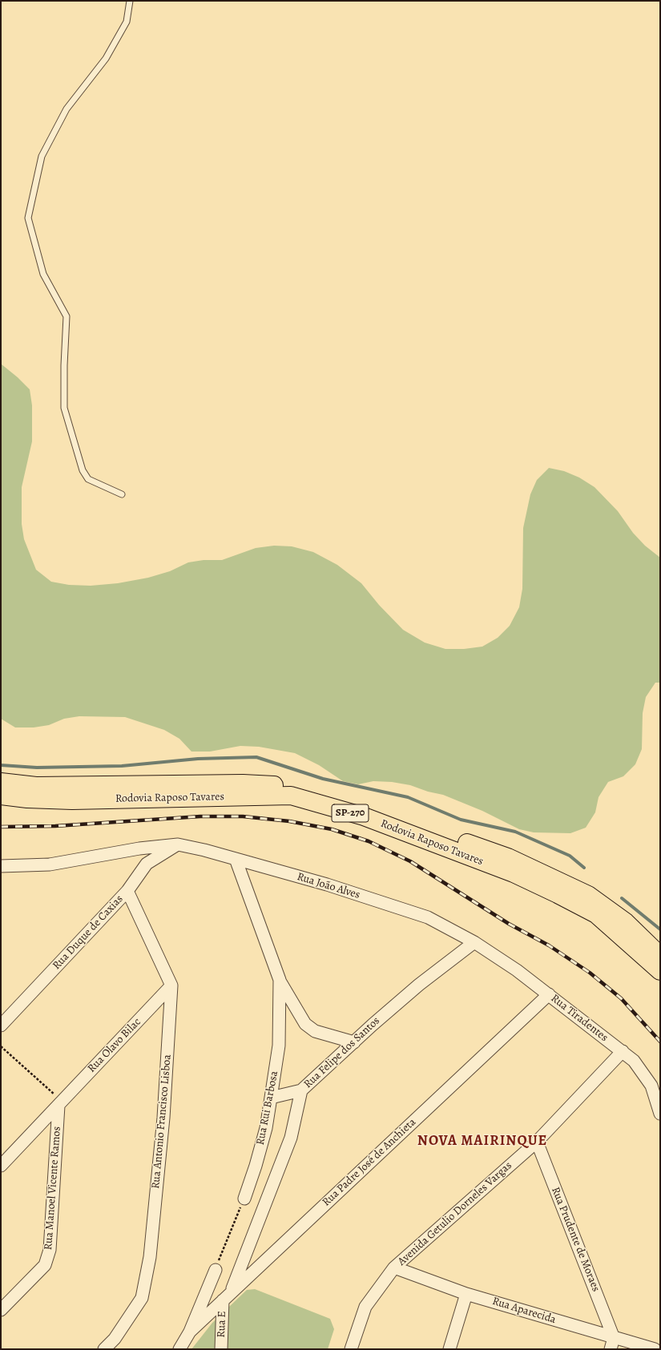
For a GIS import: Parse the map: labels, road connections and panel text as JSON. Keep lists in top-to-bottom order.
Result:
{
  "streets": {
    "highway": ["Rodovia Raposo Tavares", "SP-270"],
    "street": [
      "Rua João Alves",
      "Rua Duque de Caxias",
      "Rua Tiradentes",
      "Rua Olavo Bilac",
      "Rua Felipe dos Santos",
      "Rua Rui Barbosa",
      "Rua Antonio Francisco Lisboa",
      "Rua Padre José de Anchieta",
      "Rua Manoel Vicente Ramos",
      "Avenida Getulio Dorneles Vargas",
      "Rua Prudente de Moraes",
      "Rua Aparecida",
      "Rua E"
    ]
  },
  "crossings": [
    ["Rua João Alves", "Rua Duque de Caxias"],
    ["Rua João Alves", "Rua Tiradentes"],
    ["Rua João Alves", "Rua Felipe dos Santos"],
    ["Rua João Alves", "Rua Rui Barbosa"],
    ["Rua Duque de Caxias", "Rua Antonio Francisco Lisboa"],
    ["Rua Tiradentes", "Rua Felipe dos Santos"],
    ["Rua Tiradentes", "Rua Padre José de Anchieta"],
    ["Rua Tiradentes", "Avenida Getulio Dorneles Vargas"],
    ["Rua Olavo Bilac", "Rua Antonio Francisco Lisboa"],
    ["Rua Olavo Bilac", "Rua Manoel Vicente Ramos"],
    ["Rua Felipe dos Santos", "Rua Padre José de Anchieta"],
    ["Rua Felipe dos Santos", "Rua E"],
    ["Rua Padre José de Anchieta", "Rua E"],
    ["Avenida Getulio Dorneles Vargas", "Rua Prudente de Moraes"],
    ["Avenida Getulio Dorneles Vargas", "Rua Aparecida"],
    ["Rua Prudente de Moraes", "Rua Aparecida"]
  ],
  "districts": ["NOVA MAIRINQUE"]
}
